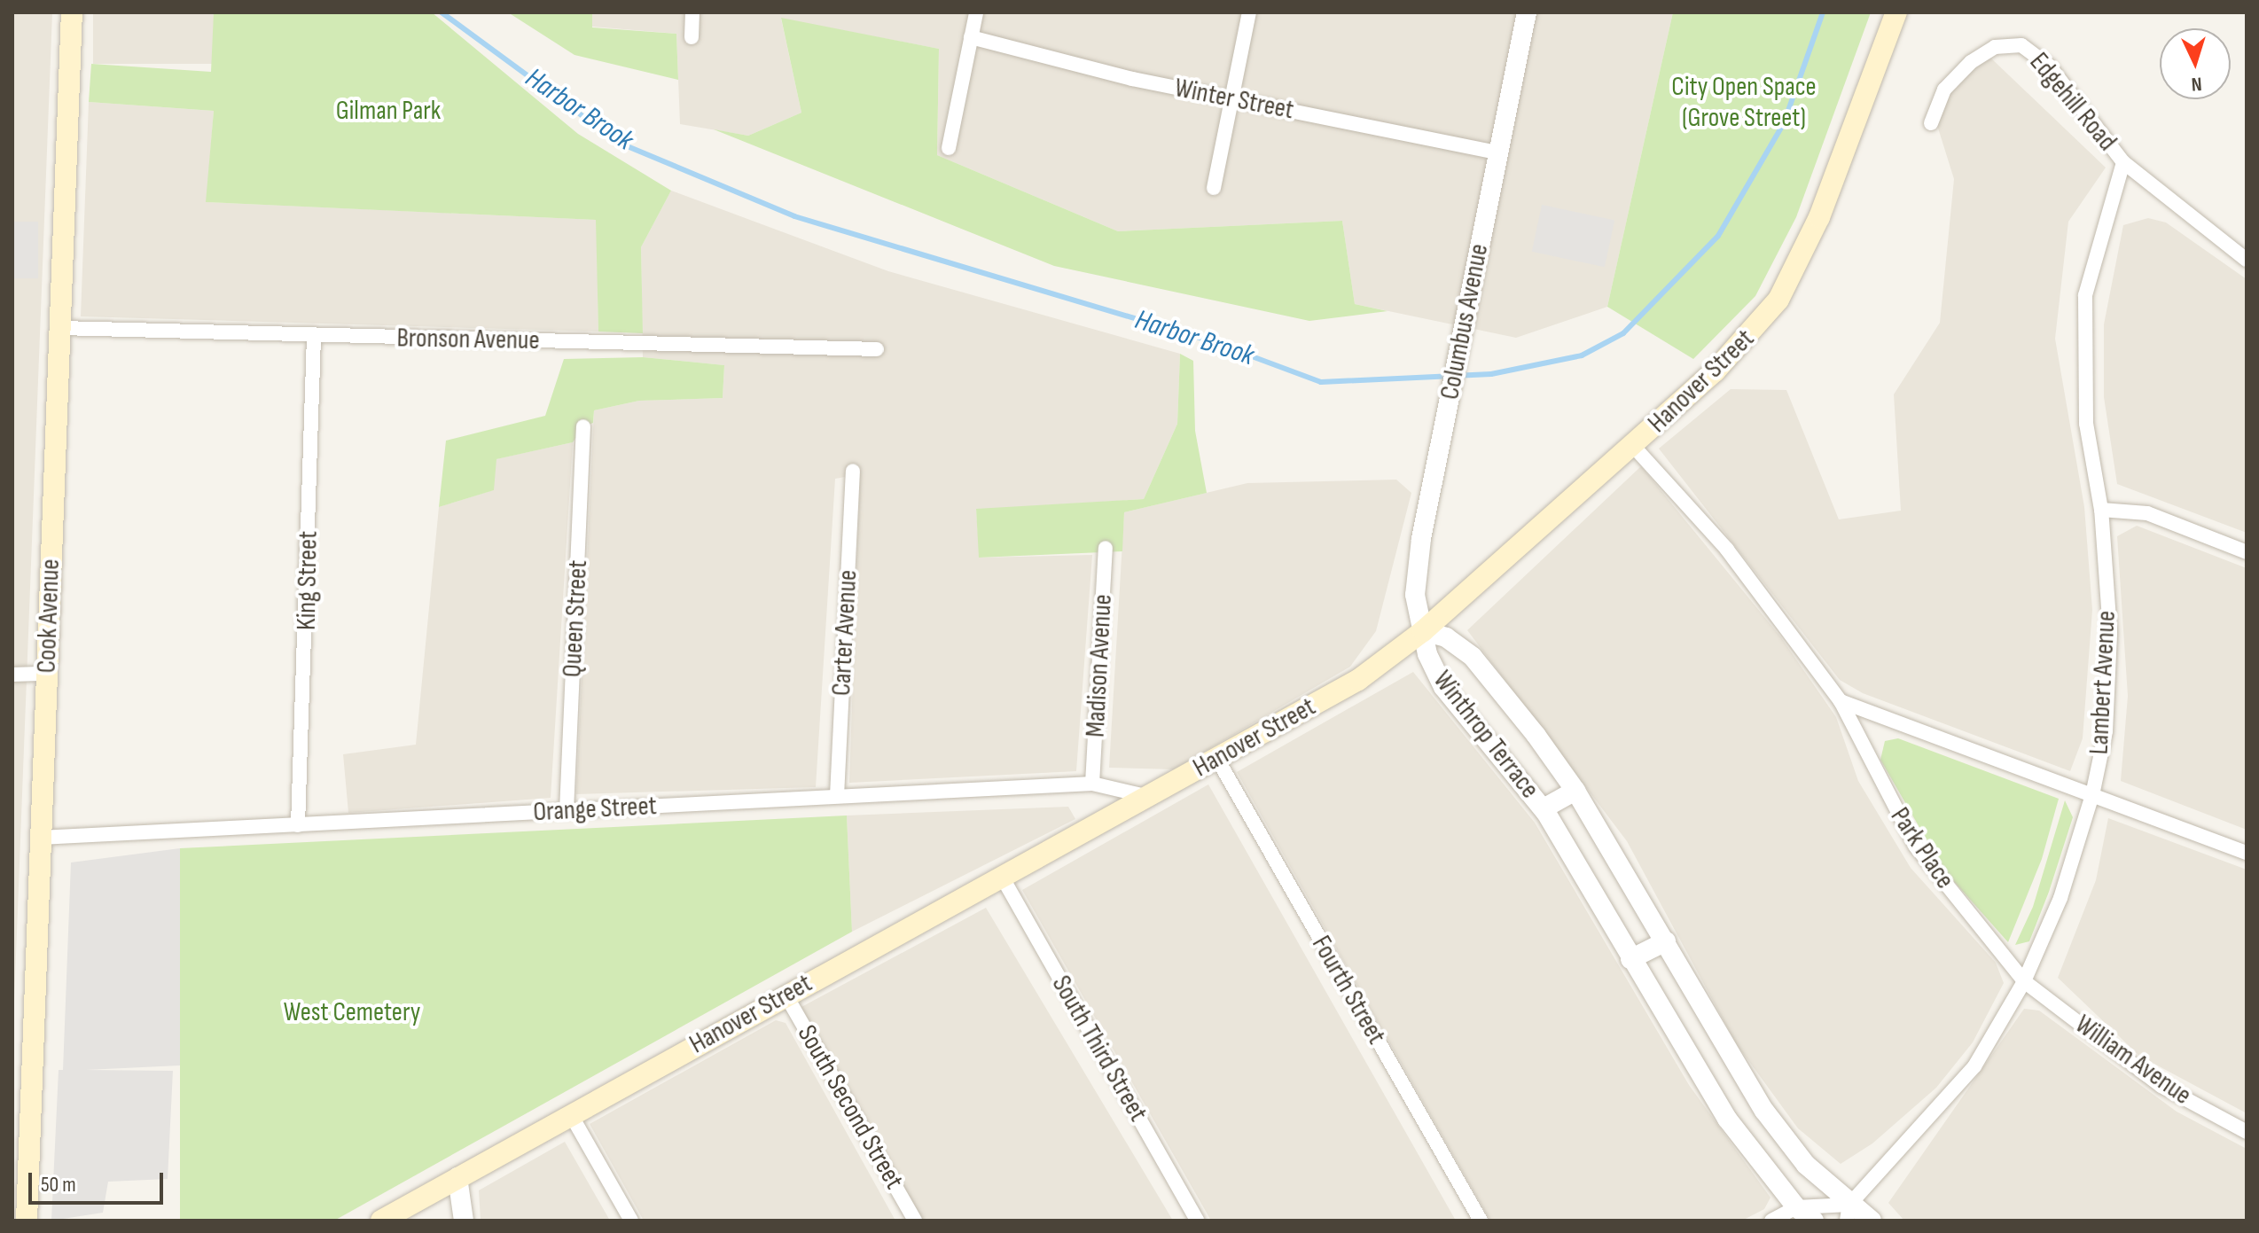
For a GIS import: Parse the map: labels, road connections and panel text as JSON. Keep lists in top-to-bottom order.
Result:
{
  "streets": {
    "main road": ["Hanover Street", "Cook Avenue"],
    "street": [
      "Winter Street",
      "Edgehill Road",
      "Columbus Avenue",
      "Bronson Avenue",
      "King Street",
      "Queen Street",
      "Carter Avenue",
      "Madison Avenue",
      "Lambert Avenue",
      "Winthrop Terrace",
      "Orange Street",
      "Park Place",
      "Fourth Street",
      "South Third Street",
      "William Avenue",
      "South Second Street"
    ]
  },
  "crossings": [
    ["Winter Street", "Columbus Avenue"],
    ["Edgehill Road", "Lambert Avenue"],
    ["Columbus Avenue", "Hanover Street"],
    ["Columbus Avenue", "Winthrop Terrace"],
    ["Bronson Avenue", "King Street"],
    ["Bronson Avenue", "Cook Avenue"],
    ["Hanover Street", "Winthrop Terrace"],
    ["Hanover Street", "Orange Street"],
    ["Hanover Street", "Park Place"],
    ["Hanover Street", "Fourth Street"],
    ["Hanover Street", "South Third Street"],
    ["Hanover Street", "South Second Street"],
    ["King Street", "Orange Street"],
    ["Cook Avenue", "Orange Street"],
    ["Queen Street", "Orange Street"],
    ["Carter Avenue", "Orange Street"],
    ["Madison Avenue", "Orange Street"],
    ["Lambert Avenue", "Winthrop Terrace"],
    ["Lambert Avenue", "Park Place"],
    ["Lambert Avenue", "William Avenue"],
    ["Park Place", "William Avenue"]
  ],
  "water": ["Harbor Brook"],
  "parks": ["City Open Space (Grove Street)", "Gilman Park", "West Cemetery"],
  "scale_bar": "50 m",
  "north": "bottom"
}
